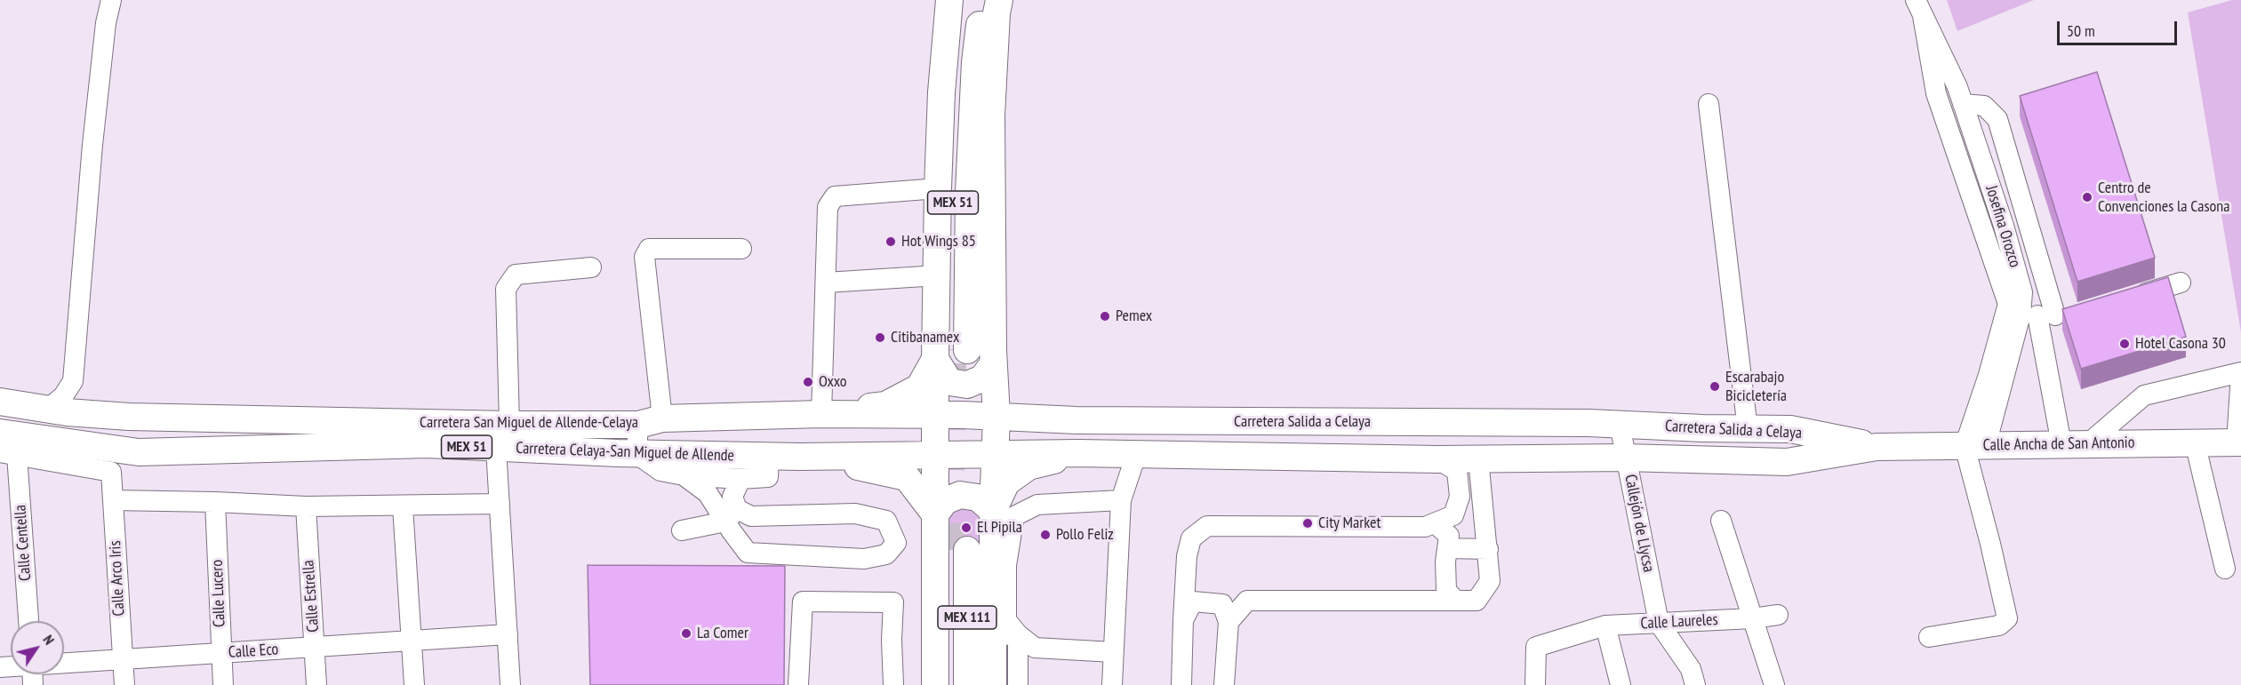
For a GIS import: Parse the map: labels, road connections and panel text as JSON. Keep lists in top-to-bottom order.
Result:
{
  "streets": {
    "main road": [
      "MEX 51",
      "Carretera Salida a Celaya",
      "Carretera San Miguel de Allende-Celaya",
      "Calle Ancha de San Antonio",
      "Carretera Celaya-San Miguel de Allende",
      "MEX 111"
    ],
    "street": [
      "Josefina Orozco",
      "Callejón de Llycsa",
      "Calle Centella",
      "Calle Arco Iris",
      "Calle Lucero",
      "Calle Estrella",
      "Calle Laureles",
      "Calle Eco"
    ]
  },
  "crossings": [
    ["Josefina Orozco", "Calle Ancha de San Antonio"],
    ["Carretera Salida a Celaya", "Carretera San Miguel de Allende-Celaya"],
    ["Carretera Salida a Celaya", "Calle Ancha de San Antonio"],
    ["Carretera Salida a Celaya", "Carretera Celaya-San Miguel de Allende"],
    ["Carretera Salida a Celaya", "Callejón de Llycsa"],
    ["Callejón de Llycsa", "Calle Laureles"],
    ["Calle Centella", "Calle Arco Iris"],
    ["Calle Arco Iris", "Calle Eco"],
    ["Calle Lucero", "Calle Eco"],
    ["Calle Estrella", "Calle Eco"]
  ],
  "places": [
    "Centro de Convenciones la Casona",
    "Hot Wings 85",
    "Pemex",
    "Citibanamex",
    "Hotel Casona 30",
    "Oxxo",
    "Escarabajo Bicicletería",
    "City Market",
    "El Pipila",
    "Pollo Feliz",
    "La Comer"
  ],
  "scale_bar": "50 m",
  "north": "top right"
}
